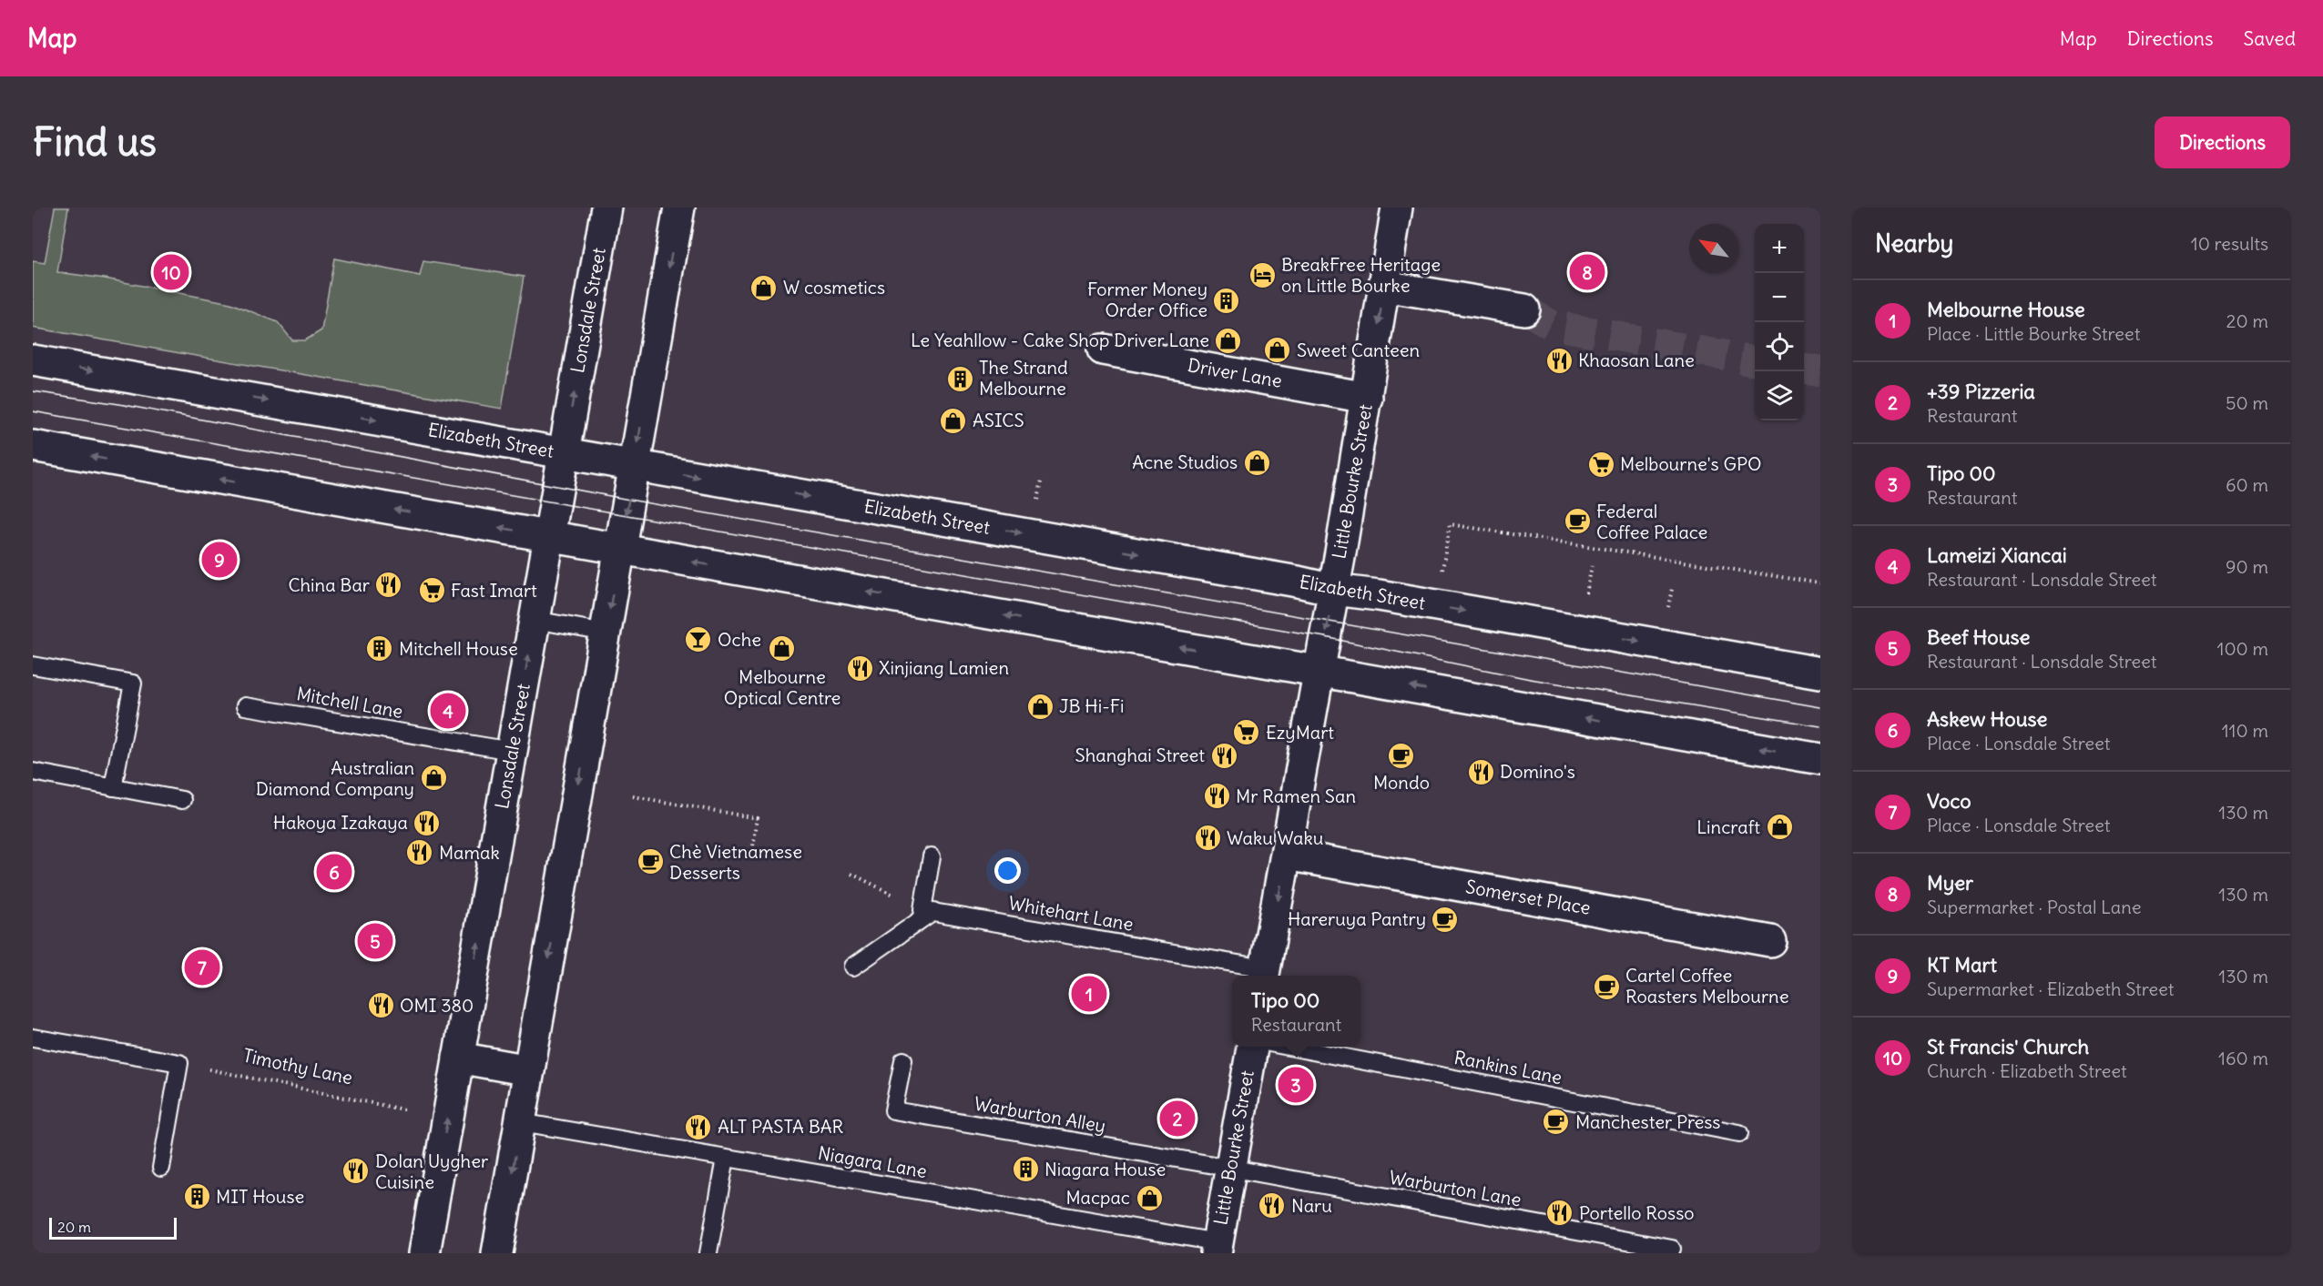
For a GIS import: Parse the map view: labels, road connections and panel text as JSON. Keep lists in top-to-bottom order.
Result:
{
  "streets": {
    "street": [
      "Lonsdale Street",
      "Driver Lane",
      "Elizabeth Street",
      "Little Bourke Street",
      "Somerset Place"
    ],
    "lane": [
      "Mitchell Lane",
      "Whitehart Lane",
      "Rankins Lane",
      "Warburton Alley",
      "Niagara Lane",
      "Warburton Lane"
    ],
    "path": ["Timothy Lane"]
  },
  "crossings": [
    ["Lonsdale Street", "Elizabeth Street"],
    ["Lonsdale Street", "Mitchell Lane"],
    ["Driver Lane", "Little Bourke Street"],
    ["Elizabeth Street", "Little Bourke Street"],
    ["Little Bourke Street", "Somerset Place"],
    ["Little Bourke Street", "Whitehart Lane"],
    ["Little Bourke Street", "Warburton Alley"],
    ["Little Bourke Street", "Niagara Lane"],
    ["Little Bourke Street", "Warburton Lane"],
    ["Warburton Alley", "Warburton Lane"]
  ],
  "places": {
    "hotel": ["BreakFree Heritage on Little Bourke"],
    "shop": [
      "W cosmetics",
      "Le Yeahllow - Cake Shop Driver Lane",
      "Sweet Canteen",
      "ASICS",
      "Acne Studios",
      "Melbourne Optical Centre",
      "JB Hi-Fi",
      "Australian Diamond Company",
      "Lincraft",
      "Macpac"
    ],
    "building": [
      "Former Money Order Office",
      "The Strand Melbourne",
      "Mitchell House",
      "Niagara House",
      "MIT House"
    ],
    "restaurant": [
      "Khaosan Lane",
      "China Bar",
      "Xinjiang Lamien",
      "Shanghai Street",
      "Domino's",
      "Mr Ramen San",
      "Hakoya Izakaya",
      "Waku Waku",
      "Mamak",
      "OMI 380",
      "ALT PASTA BAR",
      "Dolan Uygher Cuisine",
      "Naru",
      "Portello Rosso"
    ],
    "supermarket": ["Melbourne's GPO", "Fast Imart", "EzyMart"],
    "cafe": [
      "Federal Coffee Palace",
      "Mondo",
      "Chè Vietnamese Desserts",
      "Hareruya Pantry",
      "Cartel Coffee Roasters Melbourne",
      "Manchester Press"
    ],
    "bar": ["Oche"]
  },
  "scale_bar": "20 m",
  "north": "top left",
  "page": {
    "header": "Map",
    "nav": ["Map", "Directions", "Saved"],
    "buttons": "Directions",
    "title": "Find us",
    "heading": ["Nearby", "10 results"],
    "map_buttons": ["+", "−"],
    "pins": [
      "8",
      "10",
      "9",
      "4",
      "6",
      "5",
      "7",
      "1",
      "3",
      "2"
    ],
    "list": [
      {
        "mark": "1",
        "name": "Melbourne House",
        "note": "Place · Little Bourke Street",
        "value": "20 m"
      },
      {
        "mark": "2",
        "name": "+39 Pizzeria",
        "note": "Restaurant",
        "value": "50 m"
      },
      {
        "mark": "3",
        "name": "Tipo 00",
        "note": "Restaurant",
        "value": "60 m"
      },
      {
        "mark": "4",
        "name": "Lameizi Xiancai",
        "note": "Restaurant · Lonsdale Street",
        "value": "90 m"
      },
      {
        "mark": "5",
        "name": "Beef House",
        "note": "Restaurant · Lonsdale Street",
        "value": "100 m"
      },
      {
        "mark": "6",
        "name": "Askew House",
        "note": "Place · Lonsdale Street",
        "value": "110 m"
      },
      {
        "mark": "7",
        "name": "Voco",
        "note": "Place · Lonsdale Street",
        "value": "130 m"
      },
      {
        "mark": "8",
        "name": "Myer",
        "note": "Supermarket · Postal Lane",
        "value": "130 m"
      },
      {
        "mark": "9",
        "name": "KT Mart",
        "note": "Supermarket · Elizabeth Street",
        "value": "130 m"
      },
      {
        "mark": "10",
        "name": "St Francis' Church",
        "note": "Church · Elizabeth Street",
        "value": "160 m"
      }
    ],
    "popup": ["Tipo 00", "Restaurant"],
    "scale": "20 m"
  }
}
